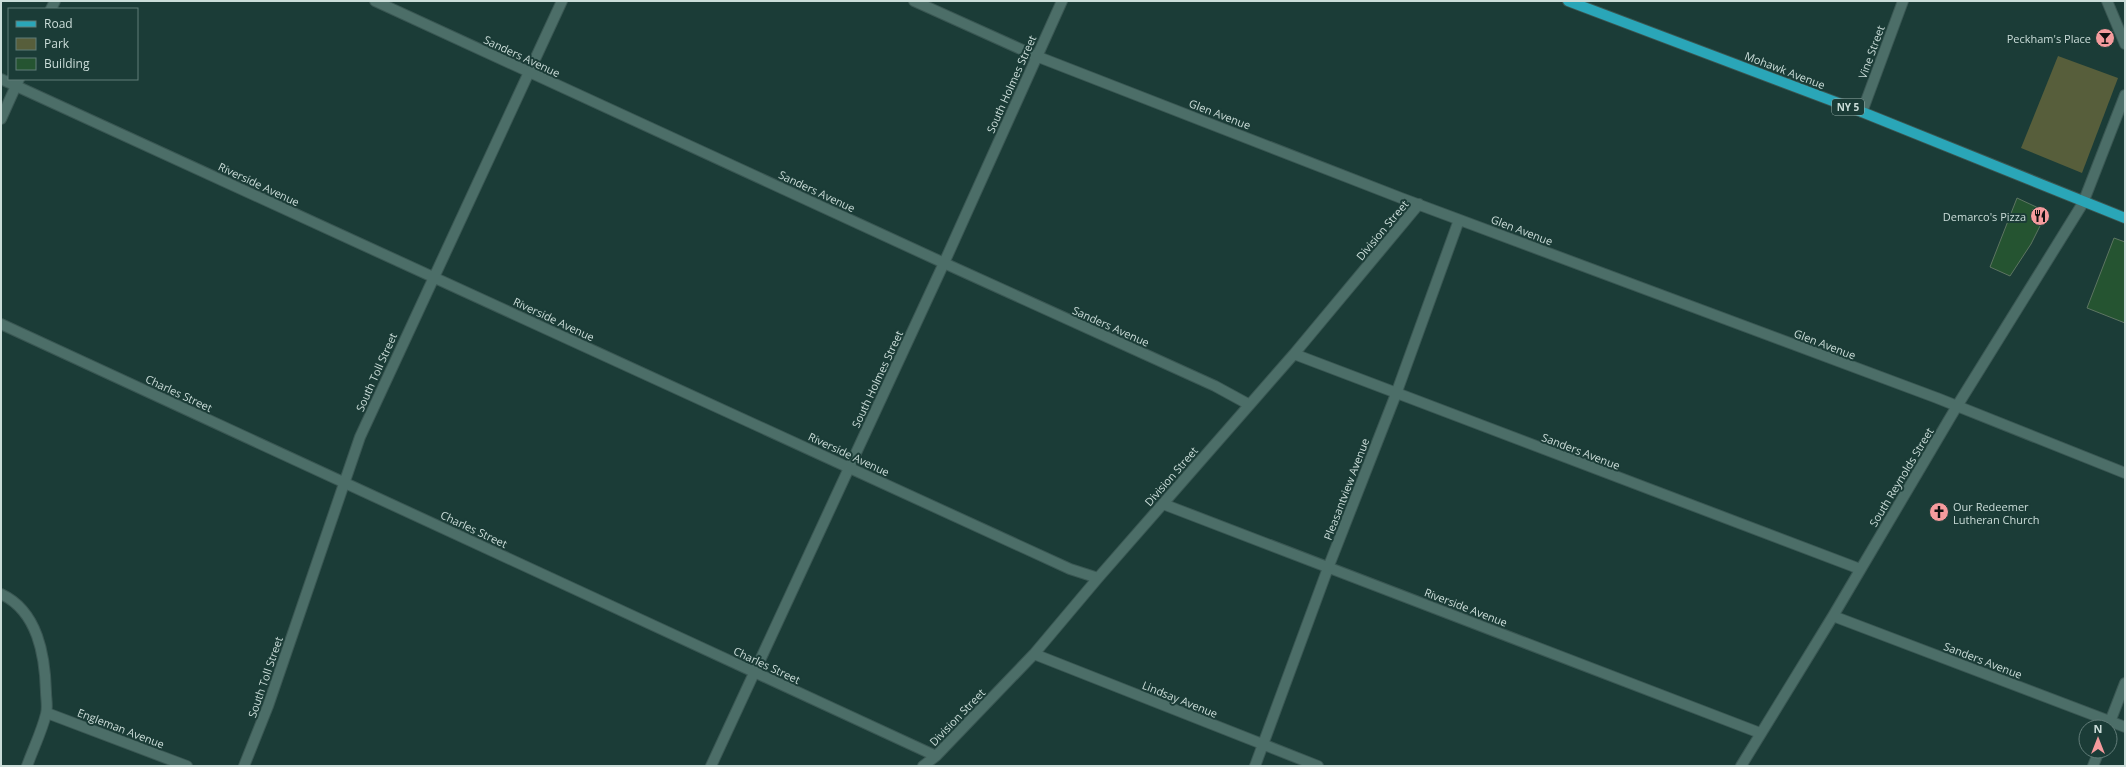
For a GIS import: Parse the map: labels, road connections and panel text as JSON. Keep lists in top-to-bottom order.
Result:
{
  "streets": {
    "main road": ["Mohawk Avenue", "NY 5"],
    "street": [
      "Vine Street",
      "Sanders Avenue",
      "South Holmes Street",
      "Glen Avenue",
      "Riverside Avenue",
      "Division Street",
      "South Toll Street",
      "Charles Street",
      "South Reynolds Street",
      "Pleasantview Avenue",
      "Lindsay Avenue",
      "Engleman Avenue"
    ]
  },
  "crossings": [
    ["Vine Street", "Mohawk Avenue"],
    ["Sanders Avenue", "South Holmes Street"],
    ["Sanders Avenue", "Division Street"],
    ["Sanders Avenue", "South Toll Street"],
    ["Sanders Avenue", "South Reynolds Street"],
    ["Sanders Avenue", "Pleasantview Avenue"],
    ["Mohawk Avenue", "South Reynolds Street"],
    ["South Holmes Street", "Glen Avenue"],
    ["South Holmes Street", "Riverside Avenue"],
    ["South Holmes Street", "Charles Street"],
    ["Glen Avenue", "Division Street"],
    ["Glen Avenue", "South Reynolds Street"],
    ["Glen Avenue", "Pleasantview Avenue"],
    ["Riverside Avenue", "Division Street"],
    ["Riverside Avenue", "South Toll Street"],
    ["Riverside Avenue", "South Reynolds Street"],
    ["Riverside Avenue", "Pleasantview Avenue"],
    ["Division Street", "Charles Street"],
    ["Division Street", "Lindsay Avenue"],
    ["South Toll Street", "Charles Street"],
    ["Pleasantview Avenue", "Lindsay Avenue"]
  ],
  "places": {
    "bar": ["Peckham's Place"],
    "restaurant": ["Demarco's Pizza"],
    "church": ["Our Redeemer Lutheran Church"]
  },
  "legend": ["Road", "Park", "Building"],
  "north": "top"
}
